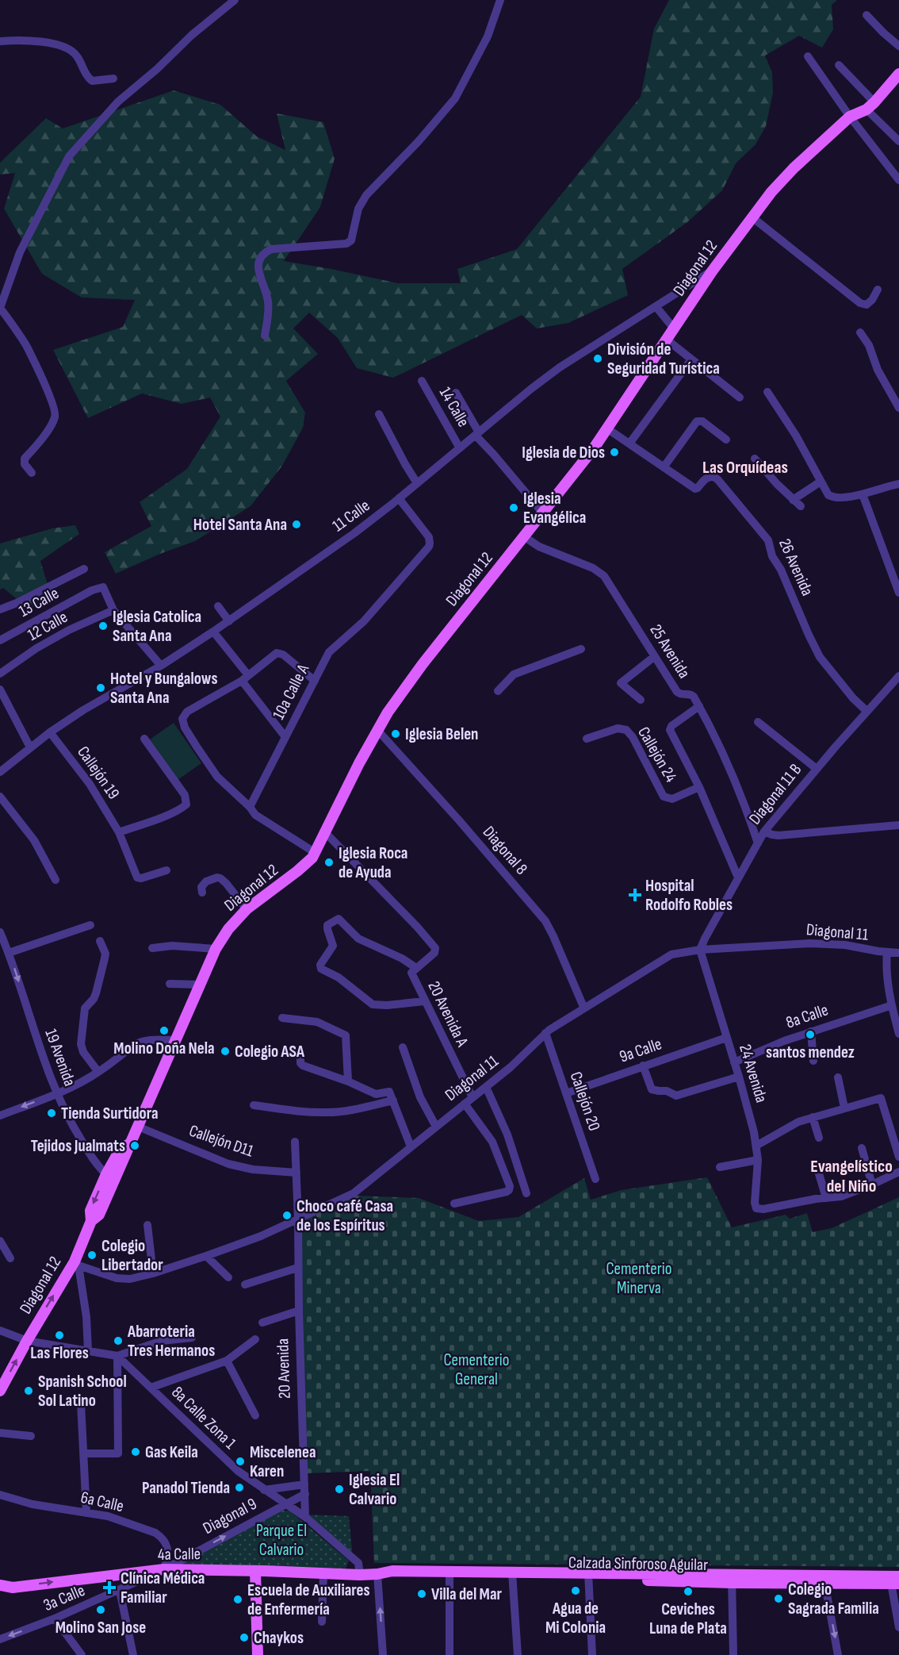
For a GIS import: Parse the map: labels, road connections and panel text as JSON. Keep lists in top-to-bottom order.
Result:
{
  "streets": {
    "main road": ["Diagonal 12", "4a Calle", "Calzada Sinforoso Aguilar"],
    "street": [
      "14 Calle",
      "11 Calle",
      "26 Avenida",
      "13 Calle",
      "12 Calle",
      "25 Avenida",
      "10a Calle A",
      "Callejón 24",
      "Callejón 19",
      "Diagonal 11 B",
      "Diagonal 8",
      "Diagonal 11",
      "20 Avenida A",
      "8a Calle",
      "9a Calle",
      "19 Avenida",
      "24 Avenida",
      "Callejón 20",
      "Callejón D11",
      "20 Avenida",
      "8a Calle Zona 1",
      "6a Calle",
      "Diagonal 9",
      "3a Calle"
    ]
  },
  "crossings": [
    ["Diagonal 12", "11 Calle"],
    ["Diagonal 12", "26 Avenida"],
    ["Diagonal 12", "25 Avenida"],
    ["Diagonal 12", "Diagonal 8"],
    ["Diagonal 12", "Diagonal 11"],
    ["Diagonal 12", "20 Avenida A"],
    ["Diagonal 12", "19 Avenida"],
    ["Diagonal 12", "Callejón D11"],
    ["14 Calle", "11 Calle"],
    ["11 Calle", "10a Calle A"],
    ["11 Calle", "Callejón 19"],
    ["26 Avenida", "Diagonal 11 B"],
    ["13 Calle", "12 Calle"],
    ["25 Avenida", "Callejón 24"],
    ["Callejón 24", "Diagonal 11 B"],
    ["Diagonal 11 B", "Diagonal 11"],
    ["Diagonal 11 B", "24 Avenida"],
    ["Diagonal 8", "Diagonal 11"],
    ["Diagonal 11", "20 Avenida A"],
    ["Diagonal 11", "24 Avenida"],
    ["Diagonal 11", "Callejón 20"],
    ["Diagonal 11", "20 Avenida"],
    ["8a Calle", "24 Avenida"],
    ["9a Calle", "24 Avenida"],
    ["9a Calle", "Callejón 20"],
    ["Callejón D11", "20 Avenida"],
    ["20 Avenida", "8a Calle Zona 1"],
    ["20 Avenida", "Diagonal 9"],
    ["8a Calle Zona 1", "Diagonal 9"],
    ["8a Calle Zona 1", "4a Calle"],
    ["8a Calle Zona 1", "Calzada Sinforoso Aguilar"],
    ["6a Calle", "Diagonal 9"],
    ["6a Calle", "4a Calle"],
    ["6a Calle", "3a Calle"],
    ["Diagonal 9", "4a Calle"],
    ["Diagonal 9", "3a Calle"],
    ["4a Calle", "Calzada Sinforoso Aguilar"],
    ["4a Calle", "3a Calle"]
  ],
  "one_way": ["19 Avenida", "Diagonal 9", "4a Calle"],
  "districts": ["Las Orquídeas", "Evangelístico del Niño"],
  "parks": ["Cementerio Minerva", "Cementerio General", "Parque El Calvario"],
  "places": {
    "other": [
      "División de Seguridad Turística",
      "Iglesia de Dios",
      "Iglesia Evangélica",
      "Hotel Santa Ana",
      "Iglesia Catolica Santa Ana",
      "Hotel y Bungalows Santa Ana",
      "Iglesia Belen",
      "Iglesia Roca de Ayuda",
      "Molino Doña Nela",
      "santos mendez",
      "Colegio ASA",
      "Tienda Surtidora",
      "Tejidos Jualmats",
      "Choco café Casa de los Espíritus",
      "Colegio Libertador",
      "Las Flores",
      "Abarroteria Tres Hermanos",
      "Spanish School Sol Latino",
      "Gas Keila",
      "Miscelenea Karen",
      "Panadol Tienda",
      "Iglesia El Calvario",
      "Agua de Mi Colonia",
      "Ceviches Luna de Plata",
      "Villa del Mar",
      "Colegio Sagrada Familia",
      "Escuela de Auxiliares de Enfermería",
      "Molino San Jose",
      "Chaykos"
    ],
    "health": ["Hospital Rodolfo Robles", "Clínica Médica Familiar"]
  }
}
